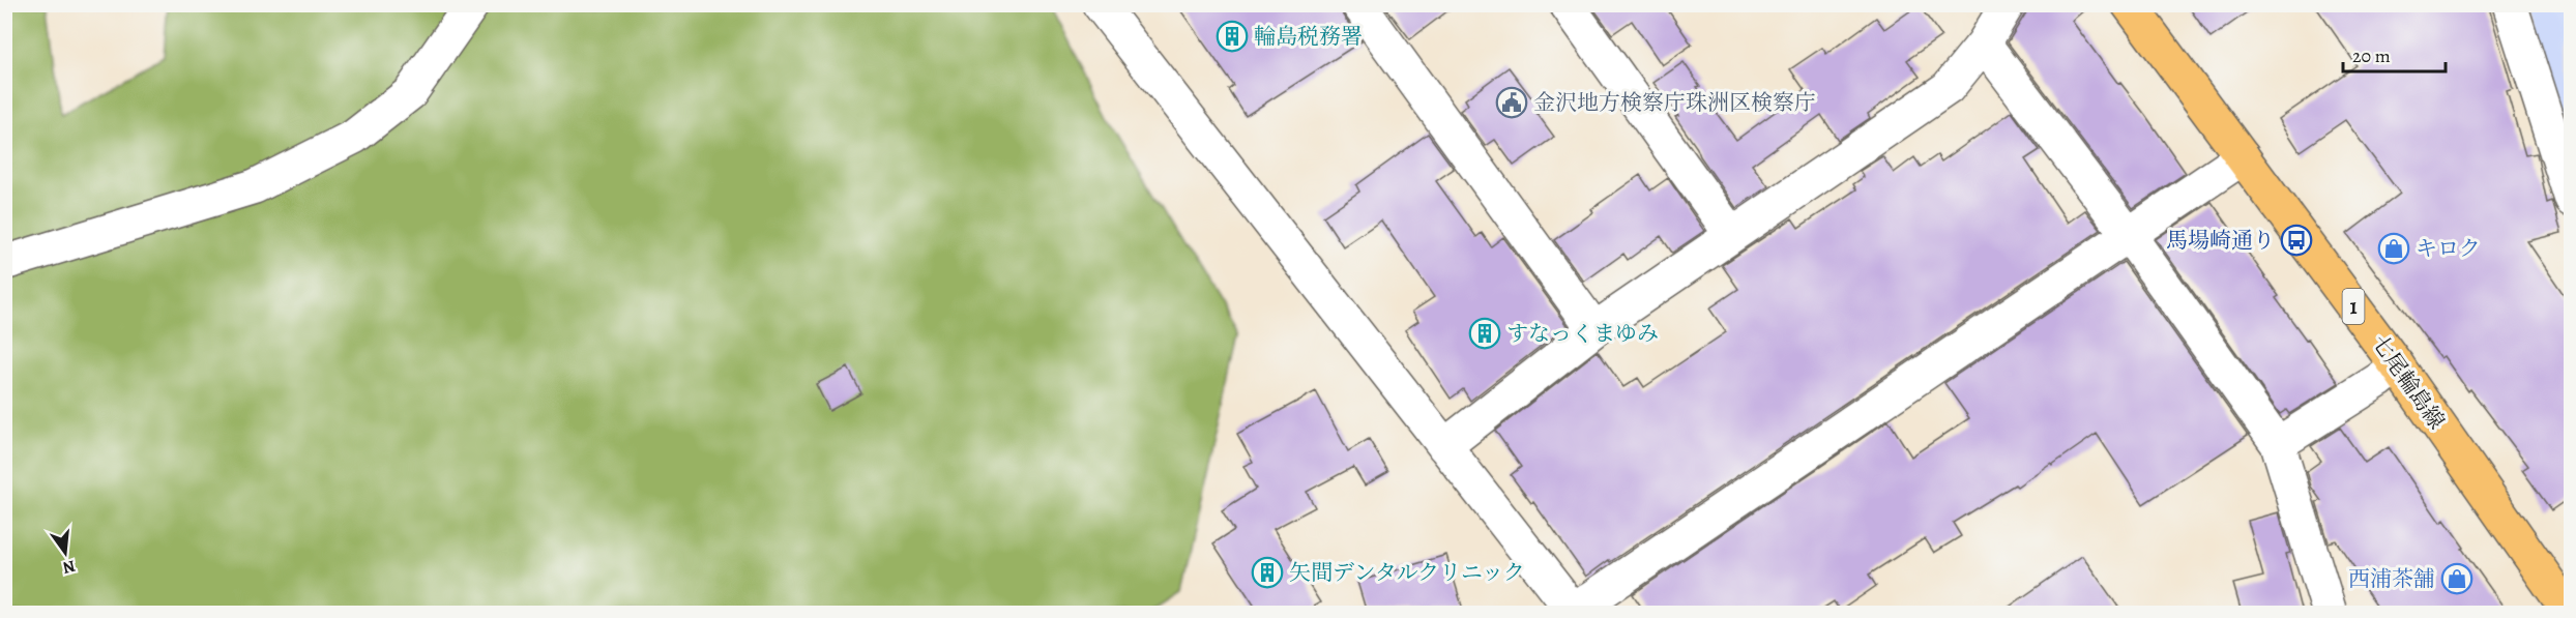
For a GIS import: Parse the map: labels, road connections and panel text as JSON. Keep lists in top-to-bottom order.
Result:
{
  "streets": {
    "main road": ["1", "七尾輪島線"]
  },
  "places": {
    "building": ["輪島税務署", "すなっくまゆみ", "矢間デンタルクリニック"],
    "public building": ["金沢地方検察庁珠洲区検察庁"],
    "bus stop": ["馬場崎通り"],
    "shop": ["キロク", "西浦茶舗"]
  },
  "scale_bar": "20 m",
  "north": "bottom"
}
